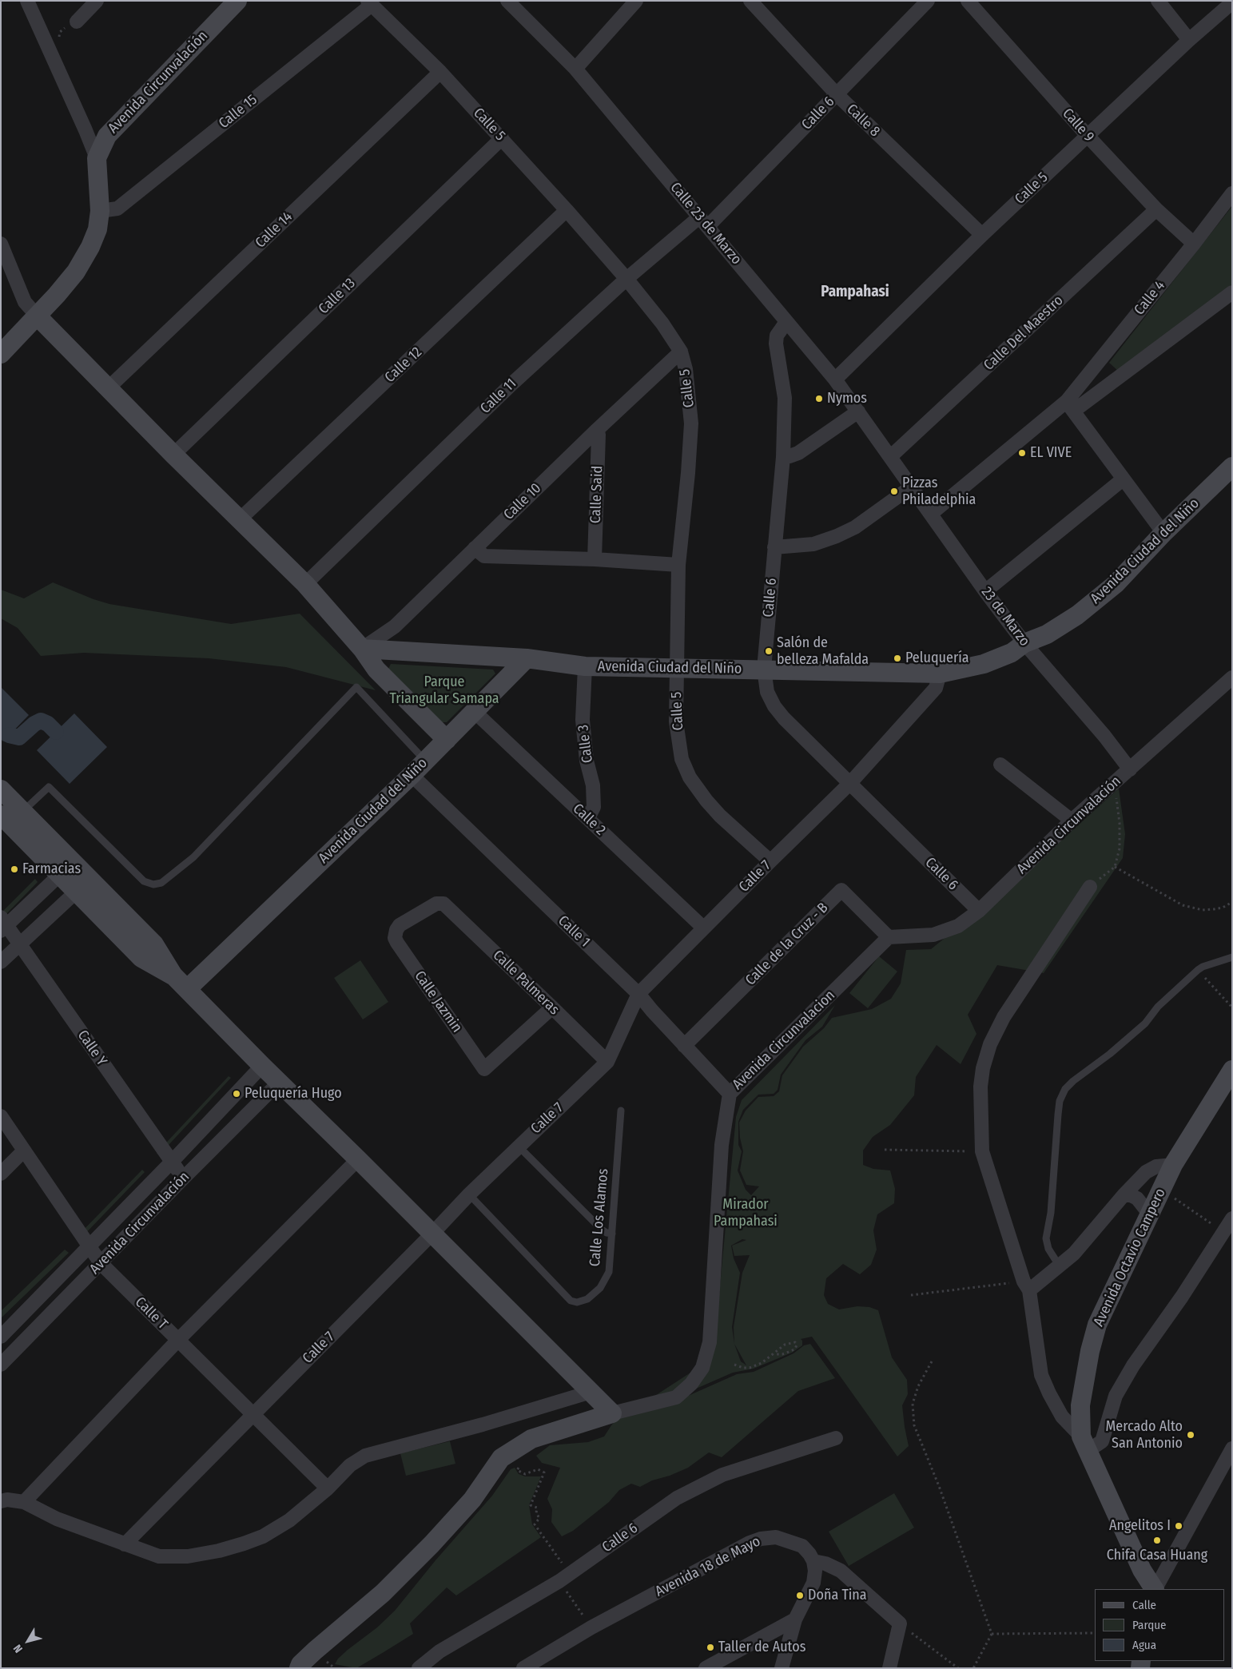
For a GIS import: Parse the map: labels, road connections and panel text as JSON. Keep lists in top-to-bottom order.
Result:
{
  "streets": {
    "main road": ["Avenida Circunvalación", "Avenida Ciudad del Niño", "Avenida Octavio Campero"],
    "street": [
      "Calle 15",
      "Calle 6",
      "Calle 8",
      "Calle 5",
      "Calle 9",
      "Calle 23 de Marzo",
      "Calle 14",
      "Calle 13",
      "Calle 4",
      "Calle Del Maestro",
      "Calle 12",
      "Calle 11",
      "Calle Said",
      "Calle 10",
      "23 de Marzo",
      "Calle 3",
      "Calle 2",
      "Calle 7",
      "Calle 1",
      "Calle de la Cruz - B",
      "Calle Palmeras",
      "Calle Jazmin",
      "Avenida Circunvalacion",
      "Calle Y",
      "Calle T",
      "Avenida 18 de Mayo"
    ],
    "lane": ["Calle Los Alamos"]
  },
  "crossings": [
    ["Avenida Circunvalación", "Calle 15"],
    ["Avenida Circunvalación", "Calle 6"],
    ["Avenida Circunvalación", "23 de Marzo"],
    ["Avenida Circunvalación", "Calle de la Cruz - B"],
    ["Avenida Circunvalación", "Avenida Circunvalacion"],
    ["Avenida Circunvalación", "Calle Y"],
    ["Avenida Circunvalación", "Calle T"],
    ["Calle 15", "Calle 5"],
    ["Calle 6", "Calle 8"],
    ["Calle 6", "Calle 23 de Marzo"],
    ["Calle 6", "Calle 11"],
    ["Calle 6", "Avenida Ciudad del Niño"],
    ["Calle 6", "Calle 7"],
    ["Calle 8", "Calle 5"],
    ["Calle 5", "Calle 9"],
    ["Calle 5", "Calle 23 de Marzo"],
    ["Calle 5", "Calle 14"],
    ["Calle 5", "Calle 13"],
    ["Calle 5", "Calle 12"],
    ["Calle 5", "Calle 11"],
    ["Calle 5", "Calle 10"],
    ["Calle 5", "Avenida Ciudad del Niño"],
    ["Calle 5", "Calle 7"],
    ["Calle 9", "Calle 4"],
    ["Calle 9", "Calle Del Maestro"],
    ["Calle 23 de Marzo", "Calle Del Maestro"],
    ["Calle 23 de Marzo", "Calle 11"],
    ["Calle 23 de Marzo", "23 de Marzo"],
    ["Calle 4", "23 de Marzo"],
    ["Calle Del Maestro", "23 de Marzo"],
    ["Calle Said", "Calle 10"],
    ["Avenida Ciudad del Niño", "23 de Marzo"],
    ["Avenida Ciudad del Niño", "Calle 3"],
    ["Avenida Ciudad del Niño", "Calle 2"],
    ["Avenida Ciudad del Niño", "Calle 7"],
    ["Avenida Ciudad del Niño", "Calle 1"],
    ["Calle 3", "Calle 2"],
    ["Calle 2", "Calle 7"],
    ["Calle 7", "Calle 1"],
    ["Calle 7", "Calle Palmeras"],
    ["Calle 7", "Calle Los Alamos"],
    ["Calle 7", "Calle T"],
    ["Calle 1", "Calle de la Cruz - B"],
    ["Calle 1", "Avenida Circunvalacion"],
    ["Calle de la Cruz - B", "Avenida Circunvalacion"],
    ["Calle Palmeras", "Calle Jazmin"]
  ],
  "districts": ["Pampahasi"],
  "parks": ["Parque Triangular Samapa", "Mirador Pampahasi"],
  "places": [
    "Nymos",
    "EL VIVE",
    "Pizzas Philadelphia",
    "Salón de belleza Mafalda",
    "Peluquería",
    "Farmacias",
    "Peluquería Hugo",
    "Mercado Alto San Antonio",
    "Angelitos I",
    "Chifa Casa Huang",
    "Doña Tina",
    "Taller de Autos"
  ],
  "legend": ["Calle", "Parque", "Agua"],
  "north": "bottom left"
}
